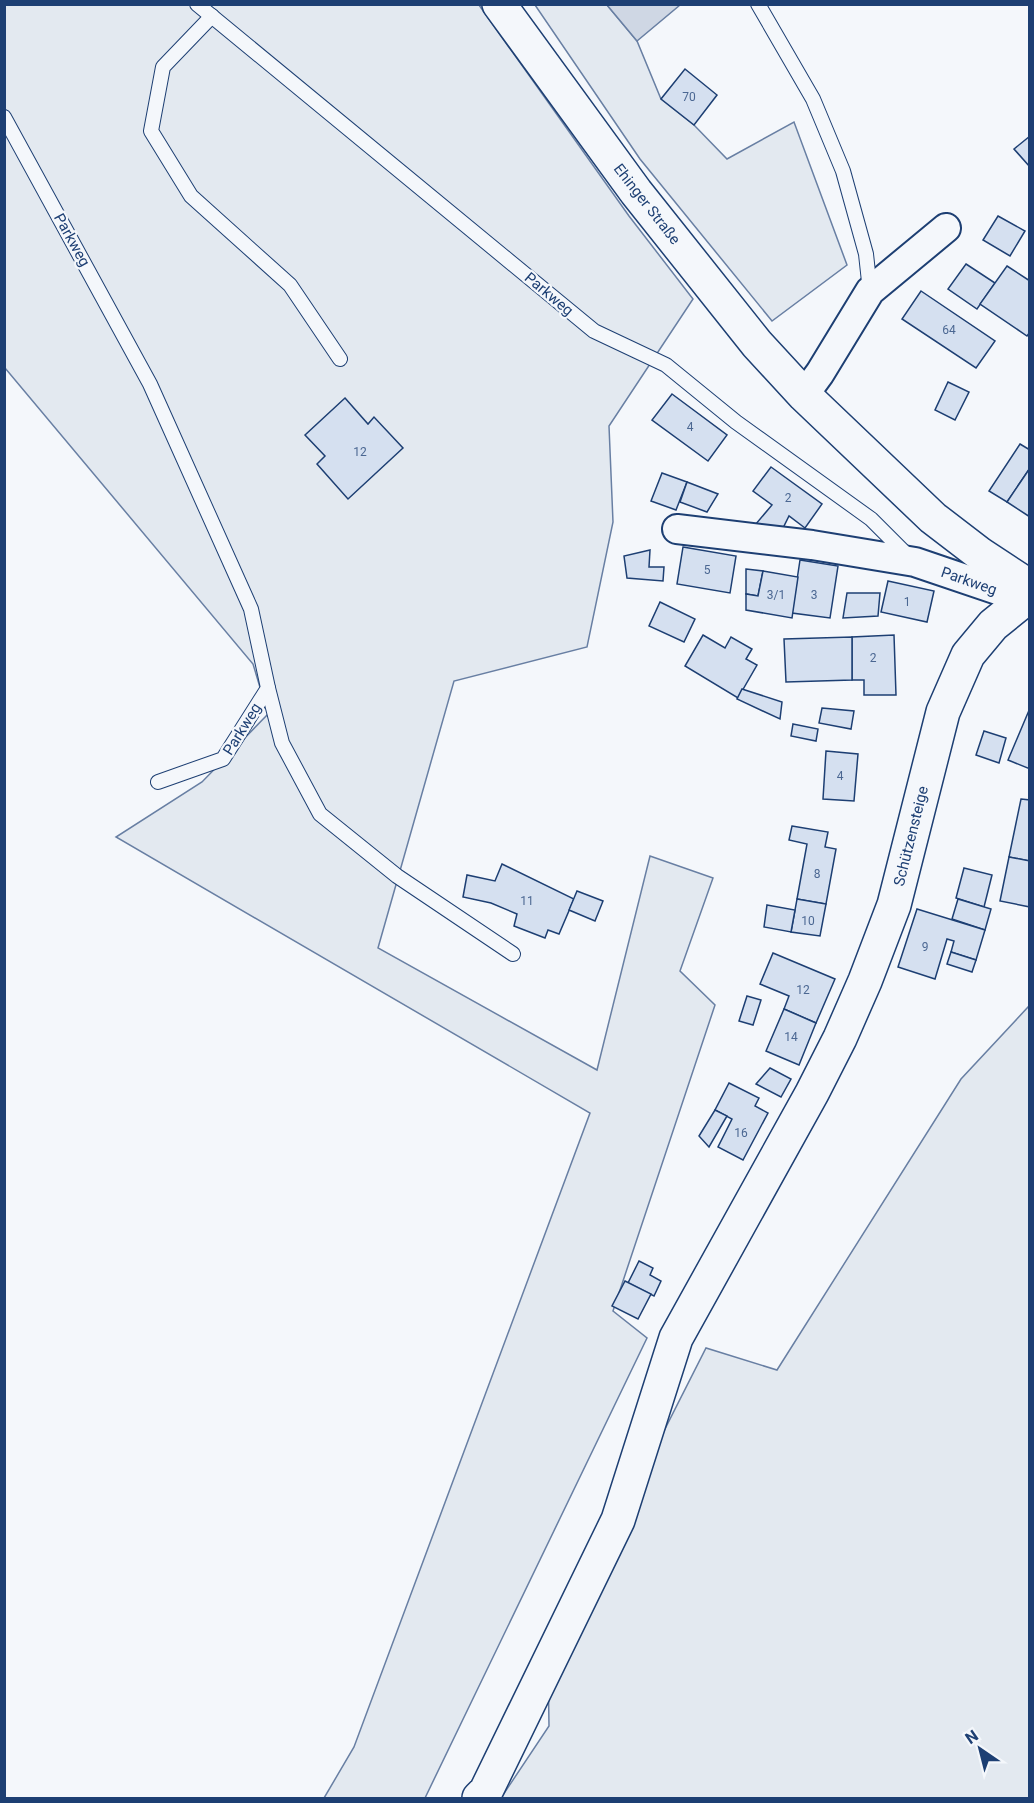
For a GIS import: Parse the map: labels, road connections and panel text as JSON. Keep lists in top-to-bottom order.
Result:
{
  "streets": {
    "street": ["Ehinger Straße", "Parkweg", "Schützensteige"]
  },
  "crossings": [
    ["Ehinger Straße", "Parkweg"],
    ["Ehinger Straße", "Schützensteige"],
    ["Parkweg", "Schützensteige"]
  ],
  "house_numbers": [
    "70",
    "64",
    "4",
    "12",
    "2",
    "5",
    "3/1",
    "3",
    "1",
    "2",
    "4",
    "8",
    "11",
    "10",
    "9",
    "12",
    "14",
    "16"
  ],
  "north": "top left"
}
